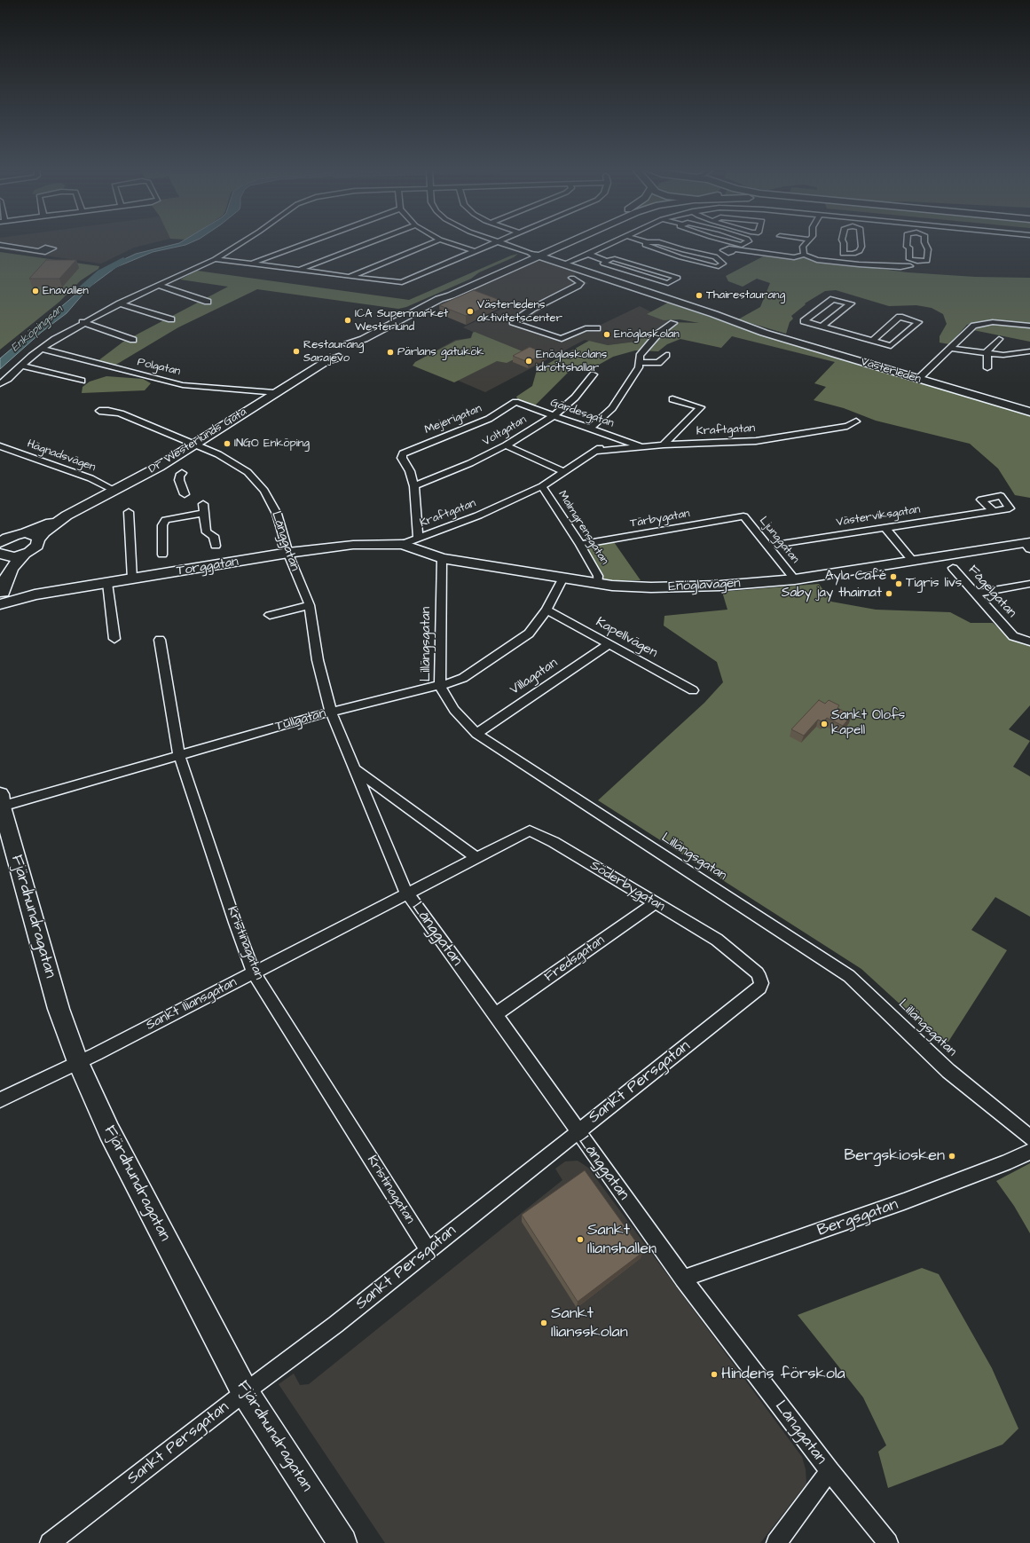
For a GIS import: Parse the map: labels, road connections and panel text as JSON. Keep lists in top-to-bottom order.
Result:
{
  "streets": {
    "main road": [
      "Västerleden",
      "Dr Westerlunds Gata",
      "Torggatan",
      "Enöglavägen",
      "Fjärdhundragatan"
    ],
    "street": [
      "Polgatan",
      "Gärdesgatan",
      "Mejerigatan",
      "Kraftgatan",
      "Voltgatan",
      "Hägnadsvägen",
      "Västerviksgatan",
      "Tärbygatan",
      "Malmgrensgatan",
      "Ljunggatan",
      "Långgatan",
      "Fågelgatan",
      "Kapellvägen",
      "Lillängsgatan",
      "Villagatan",
      "Tullgatan",
      "Söderbygatan",
      "Kristinagatan",
      "Fredsgatan",
      "Sankt Iliansgatan",
      "Sankt Persgatan",
      "Bergsgatan"
    ]
  },
  "crossings": [
    ["Polgatan", "Dr Westerlunds Gata"],
    ["Västerleden", "Dr Westerlunds Gata"],
    ["Gärdesgatan", "Mejerigatan"],
    ["Gärdesgatan", "Kraftgatan"],
    ["Gärdesgatan", "Voltgatan"],
    ["Mejerigatan", "Voltgatan"],
    ["Kraftgatan", "Malmgrensgatan"],
    ["Kraftgatan", "Enöglavägen"],
    ["Dr Westerlunds Gata", "Hägnadsvägen"],
    ["Dr Westerlunds Gata", "Långgatan"],
    ["Västerviksgatan", "Ljunggatan"],
    ["Tärbygatan", "Malmgrensgatan"],
    ["Tärbygatan", "Ljunggatan"],
    ["Malmgrensgatan", "Enöglavägen"],
    ["Ljunggatan", "Enöglavägen"],
    ["Långgatan", "Torggatan"],
    ["Långgatan", "Tullgatan"],
    ["Långgatan", "Fredsgatan"],
    ["Långgatan", "Sankt Iliansgatan"],
    ["Långgatan", "Sankt Persgatan"],
    ["Långgatan", "Bergsgatan"],
    ["Torggatan", "Enöglavägen"],
    ["Enöglavägen", "Lillängsgatan"],
    ["Enöglavägen", "Tullgatan"],
    ["Kapellvägen", "Villagatan"],
    ["Kapellvägen", "Tullgatan"],
    ["Lillängsgatan", "Villagatan"],
    ["Lillängsgatan", "Tullgatan"],
    ["Tullgatan", "Fjärdhundragatan"],
    ["Tullgatan", "Kristinagatan"],
    ["Söderbygatan", "Fredsgatan"],
    ["Söderbygatan", "Sankt Iliansgatan"],
    ["Söderbygatan", "Sankt Persgatan"],
    ["Fjärdhundragatan", "Sankt Iliansgatan"],
    ["Fjärdhundragatan", "Sankt Persgatan"],
    ["Kristinagatan", "Sankt Iliansgatan"],
    ["Kristinagatan", "Sankt Persgatan"]
  ],
  "water": ["Enköpingsån"],
  "places": [
    "Enavallen",
    "Thairestaurang",
    "Västerledens aktivitetscenter",
    "ICA Supermarket Westerlund",
    "Enöglaskolan",
    "Restaurang Sarajevo",
    "Pärlans gatukök",
    "Enöglaskolans idrottshallar",
    "INGO Enköping",
    "Ayla Café",
    "Tigris livs",
    "Saby jay thaimat",
    "Sankt Olofs kapell",
    "Bergskiosken",
    "Sankt Ilianshallen",
    "Sankt Iliansskolan",
    "Hindens förskola"
  ]
}
